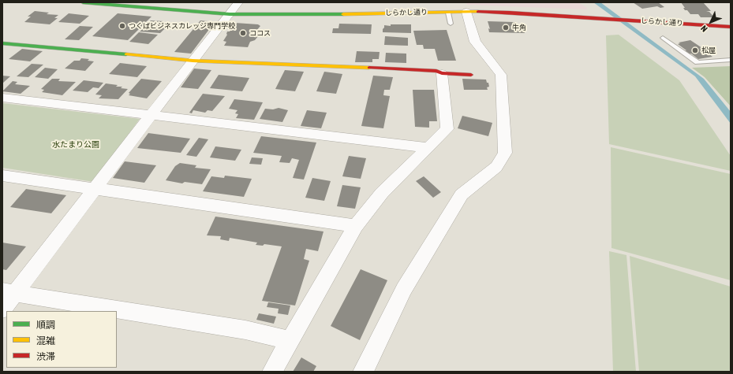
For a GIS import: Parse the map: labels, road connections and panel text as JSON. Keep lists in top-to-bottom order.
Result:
{
  "streets": {
    "street": ["しらかし通り"]
  },
  "parks": ["水たまり公園"],
  "places": [
    "つくばビジネスカレッジ専門学校",
    "牛角",
    "ココス",
    "松屋"
  ],
  "legend": ["順調", "混雑", "渋滞"],
  "north": "bottom left"
}
